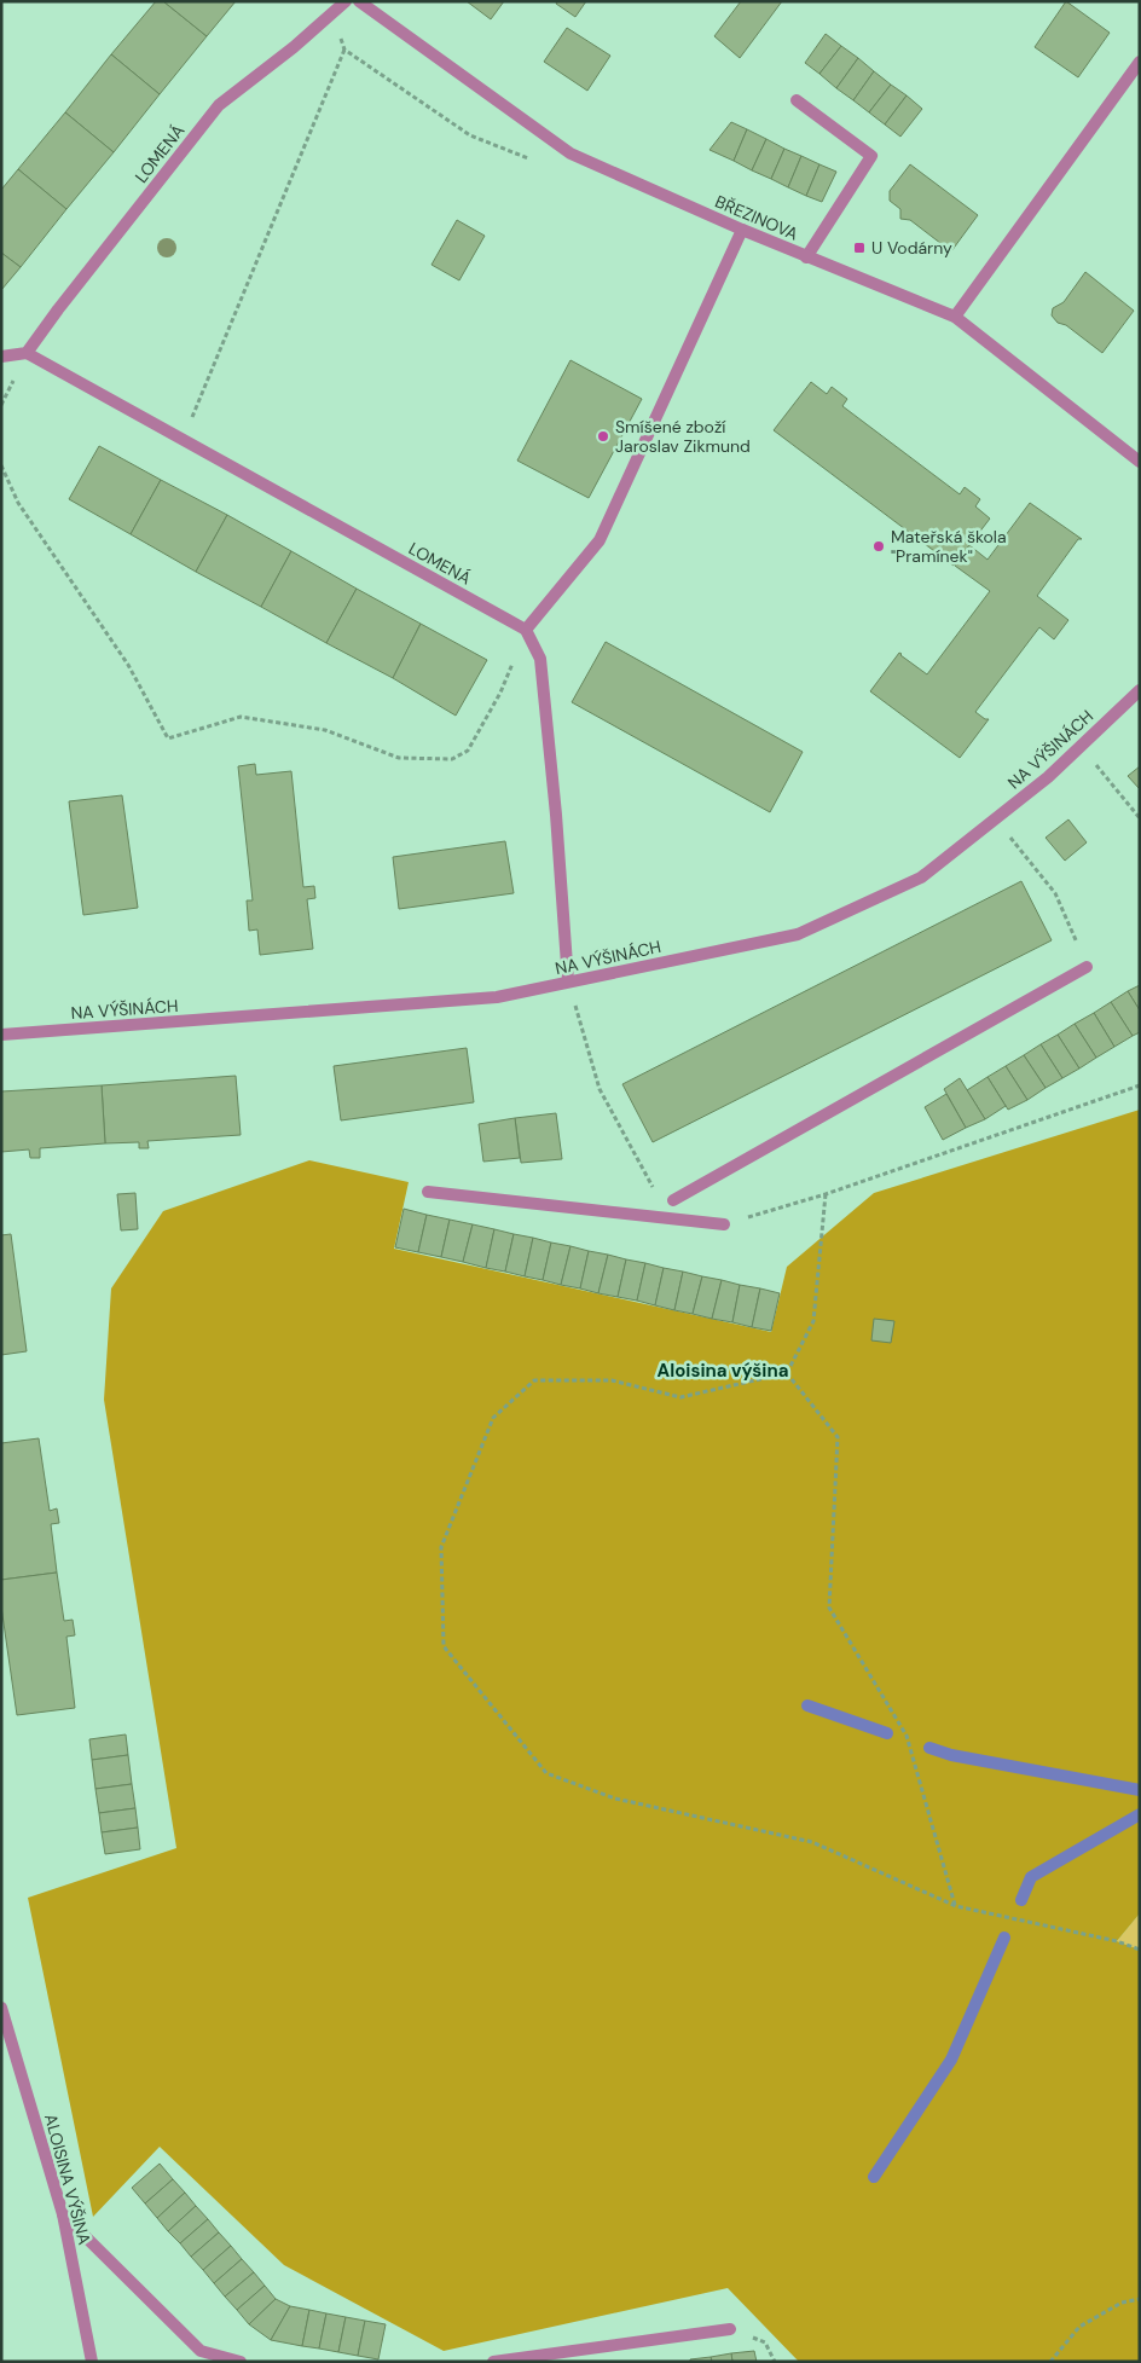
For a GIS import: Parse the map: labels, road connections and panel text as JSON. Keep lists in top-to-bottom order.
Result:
{
  "streets": {
    "street": [
      "LOMENÁ",
      "BŘEZINOVA",
      "NA VÝŠINÁCH",
      "ALOISINA VÝŠINA"
    ]
  },
  "districts": ["Aloisina výšina"],
  "places": {
    "transit": ["U Vodárny"],
    "other": ["Smíšené zboží Jaroslav Zikmund", "Mateřská škola \"Pramínek\""]
  }
}
